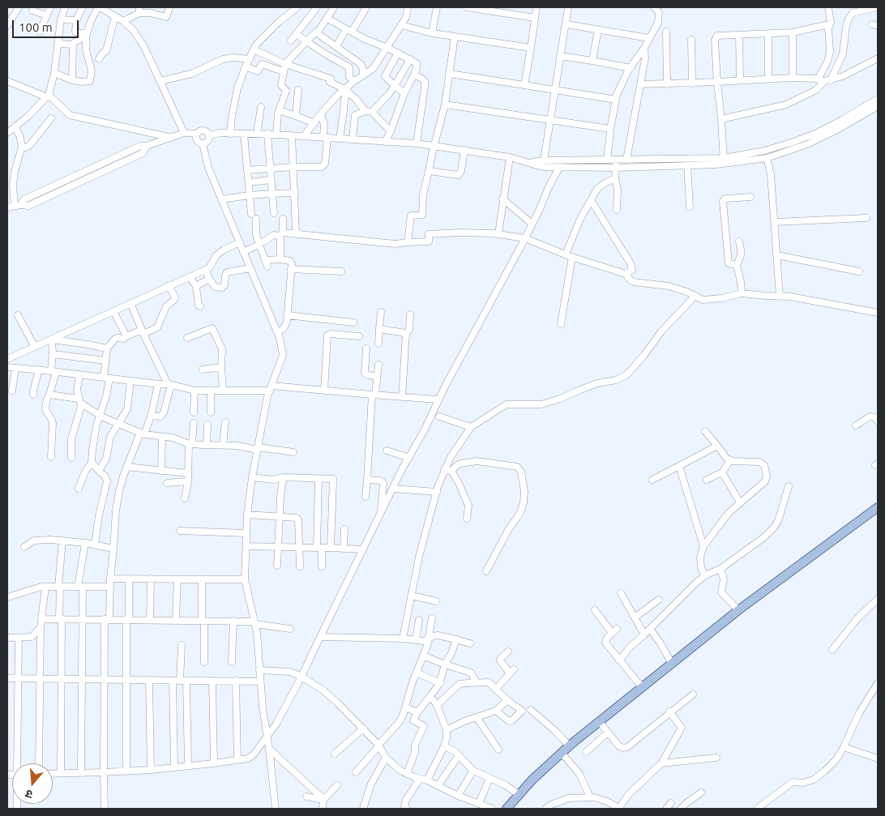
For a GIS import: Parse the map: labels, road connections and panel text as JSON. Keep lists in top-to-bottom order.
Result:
{
  "scale_bar": "100 m",
  "north": "bottom"
}
